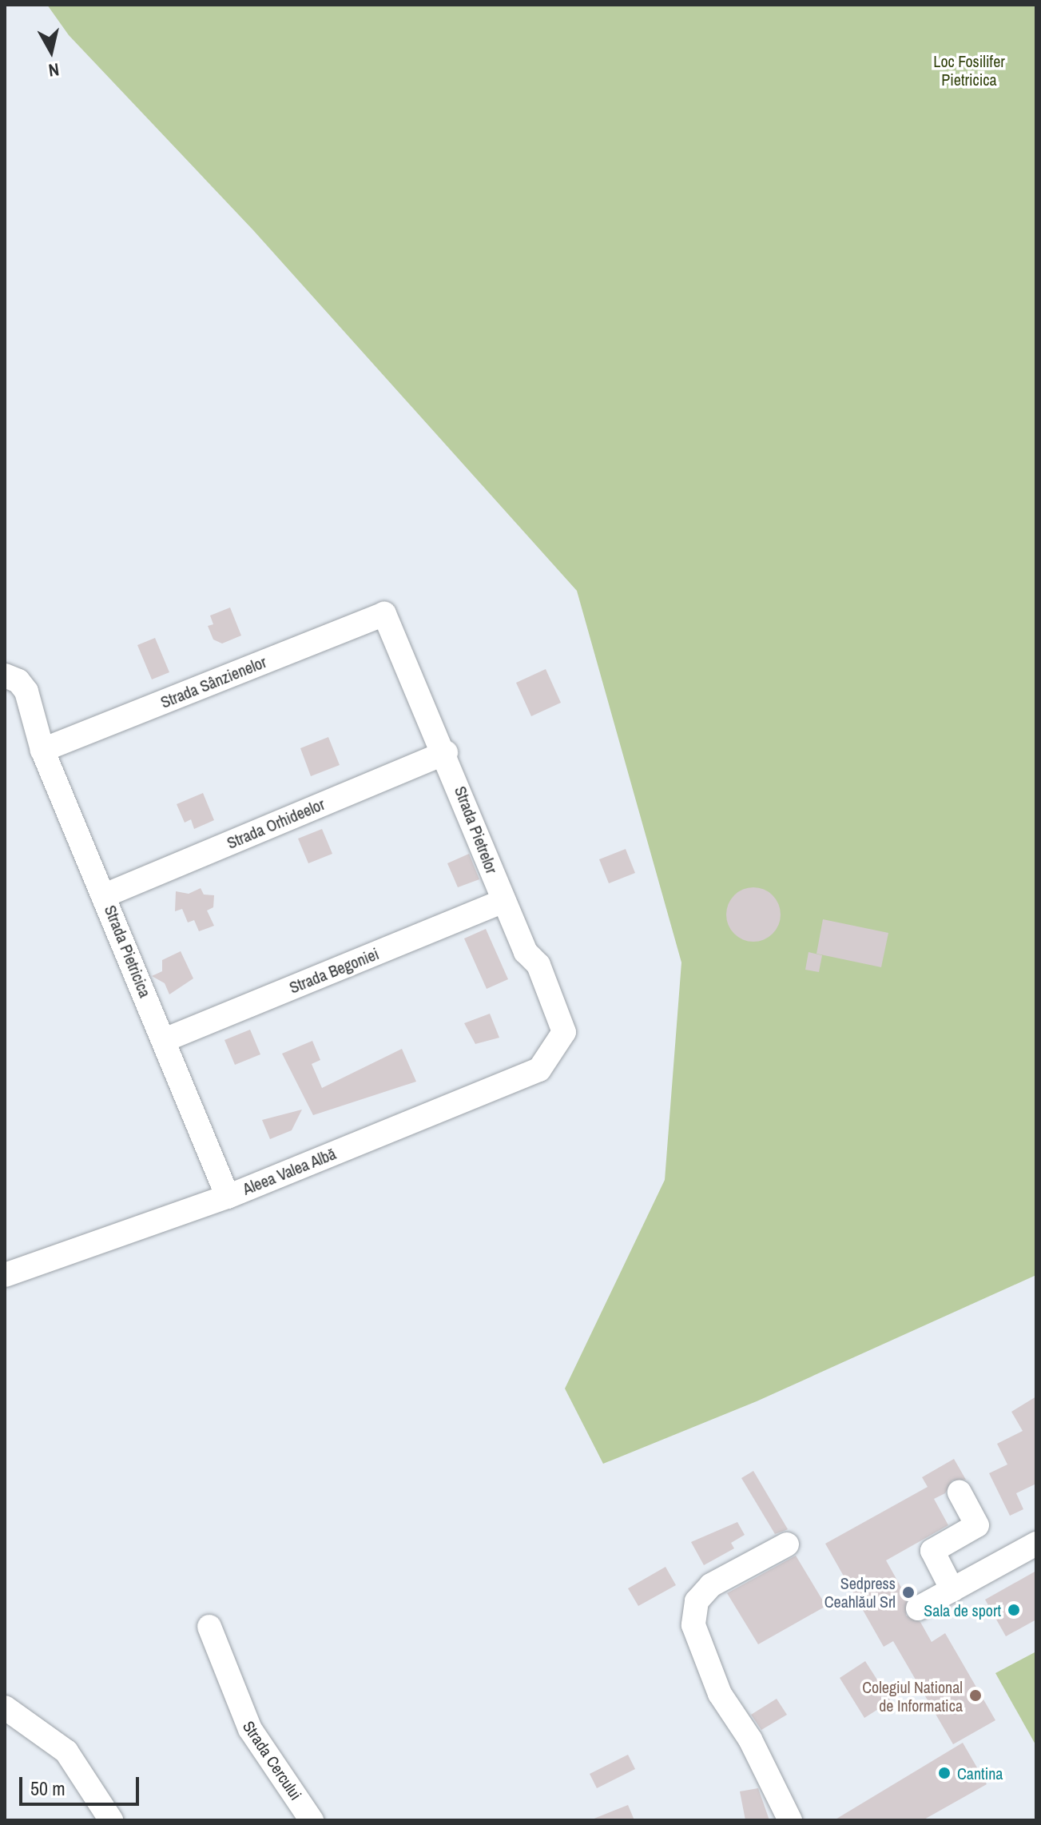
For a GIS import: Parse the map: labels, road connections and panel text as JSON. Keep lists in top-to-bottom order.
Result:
{
  "streets": {
    "street": [
      "Strada Sânzienelor",
      "Strada Orhideelor",
      "Strada Pietrelor",
      "Strada Pietricica",
      "Strada Begoniei",
      "Aleea Valea Albă",
      "Strada Cercului"
    ]
  },
  "crossings": [
    ["Strada Sânzienelor", "Strada Pietrelor"],
    ["Strada Sânzienelor", "Strada Pietricica"],
    ["Strada Orhideelor", "Strada Pietrelor"],
    ["Strada Orhideelor", "Strada Pietricica"],
    ["Strada Pietrelor", "Strada Begoniei"],
    ["Strada Pietrelor", "Aleea Valea Albă"],
    ["Strada Pietricica", "Strada Begoniei"],
    ["Strada Pietricica", "Aleea Valea Albă"]
  ],
  "parks": ["Loc Fosilifer Pietricica"],
  "places": [
    "Sedpress Ceahlăul Srl",
    "Sala de sport",
    "Colegiul National de Informatica",
    "Cantina"
  ],
  "scale_bar": "50 m",
  "north": "bottom"
}
